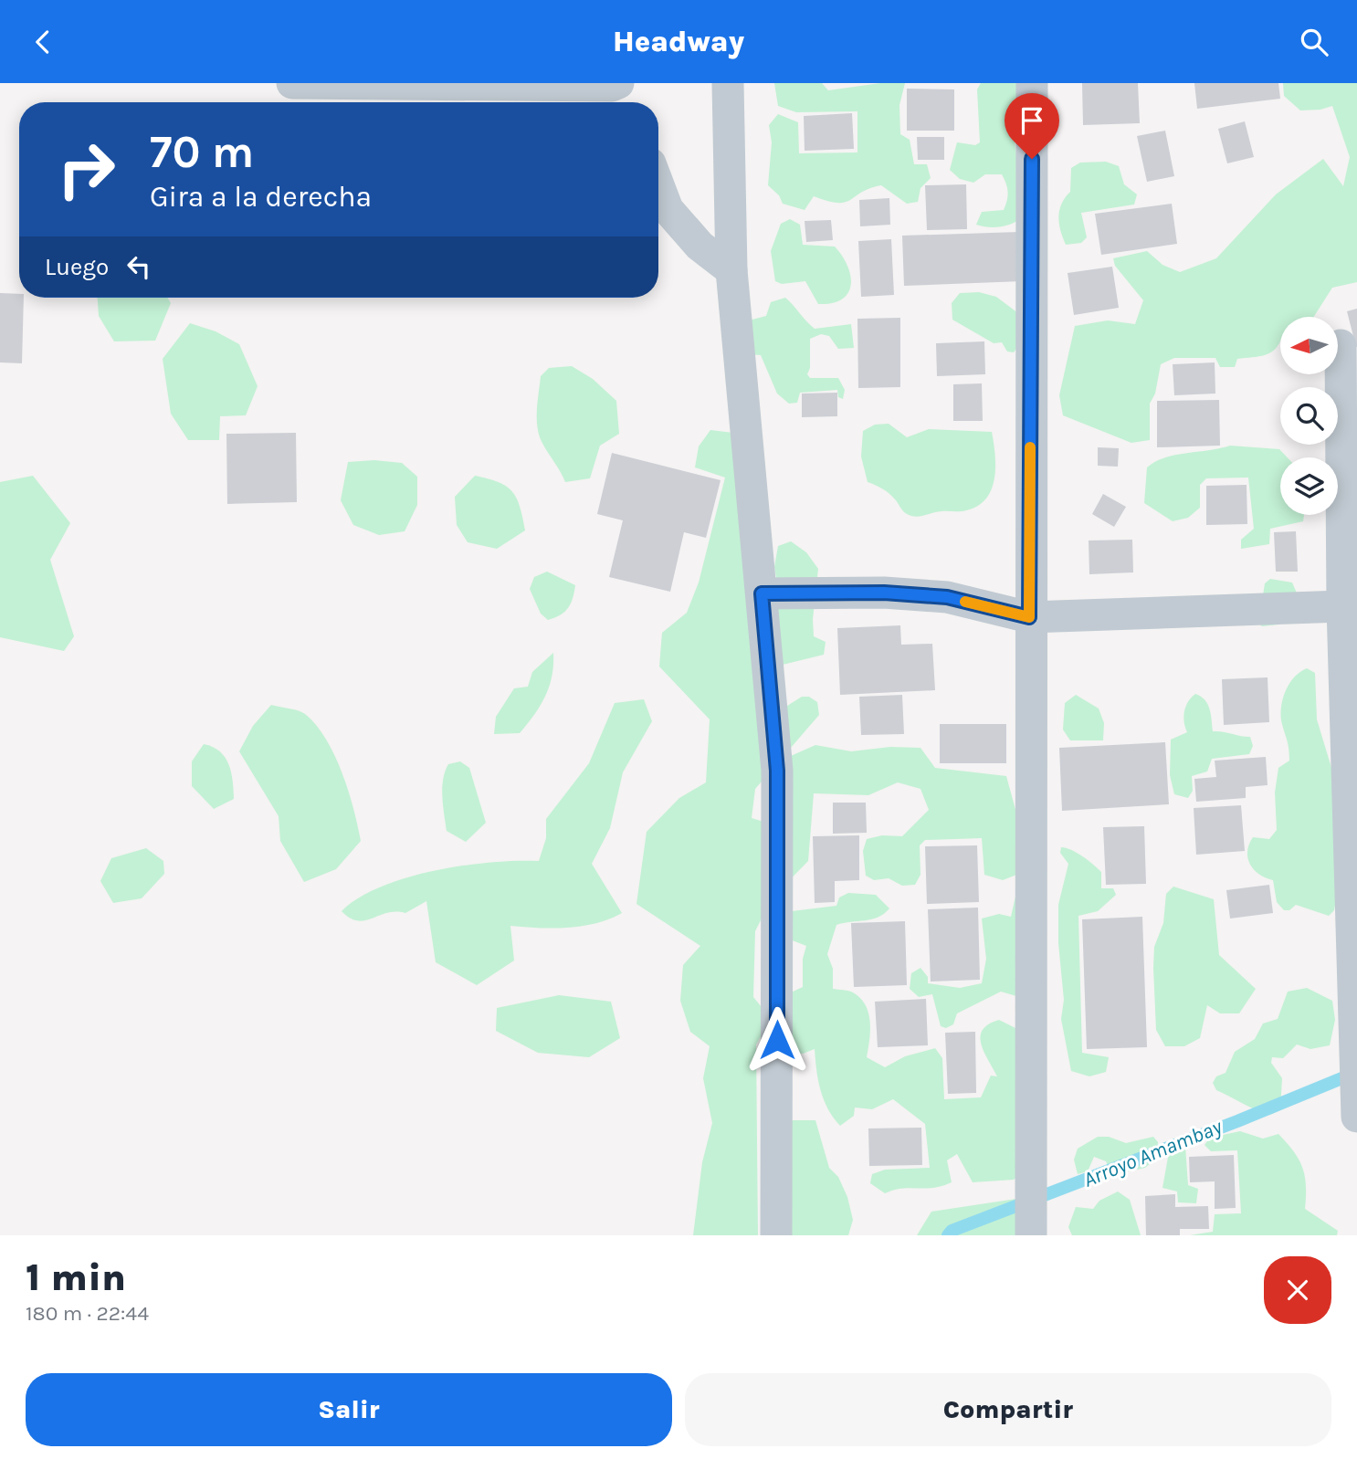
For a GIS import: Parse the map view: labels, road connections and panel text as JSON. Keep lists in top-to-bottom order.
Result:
{
  "water": ["Arroyo Amambay"],
  "north": "left",
  "page": {
    "header": "Headway",
    "turn": ["70 m", "Gira a la derecha"],
    "then": "Luego",
    "heading": ["1 min", "180 m · 22:44"],
    "buttons": ["Salir", "Compartir"]
  }
}
